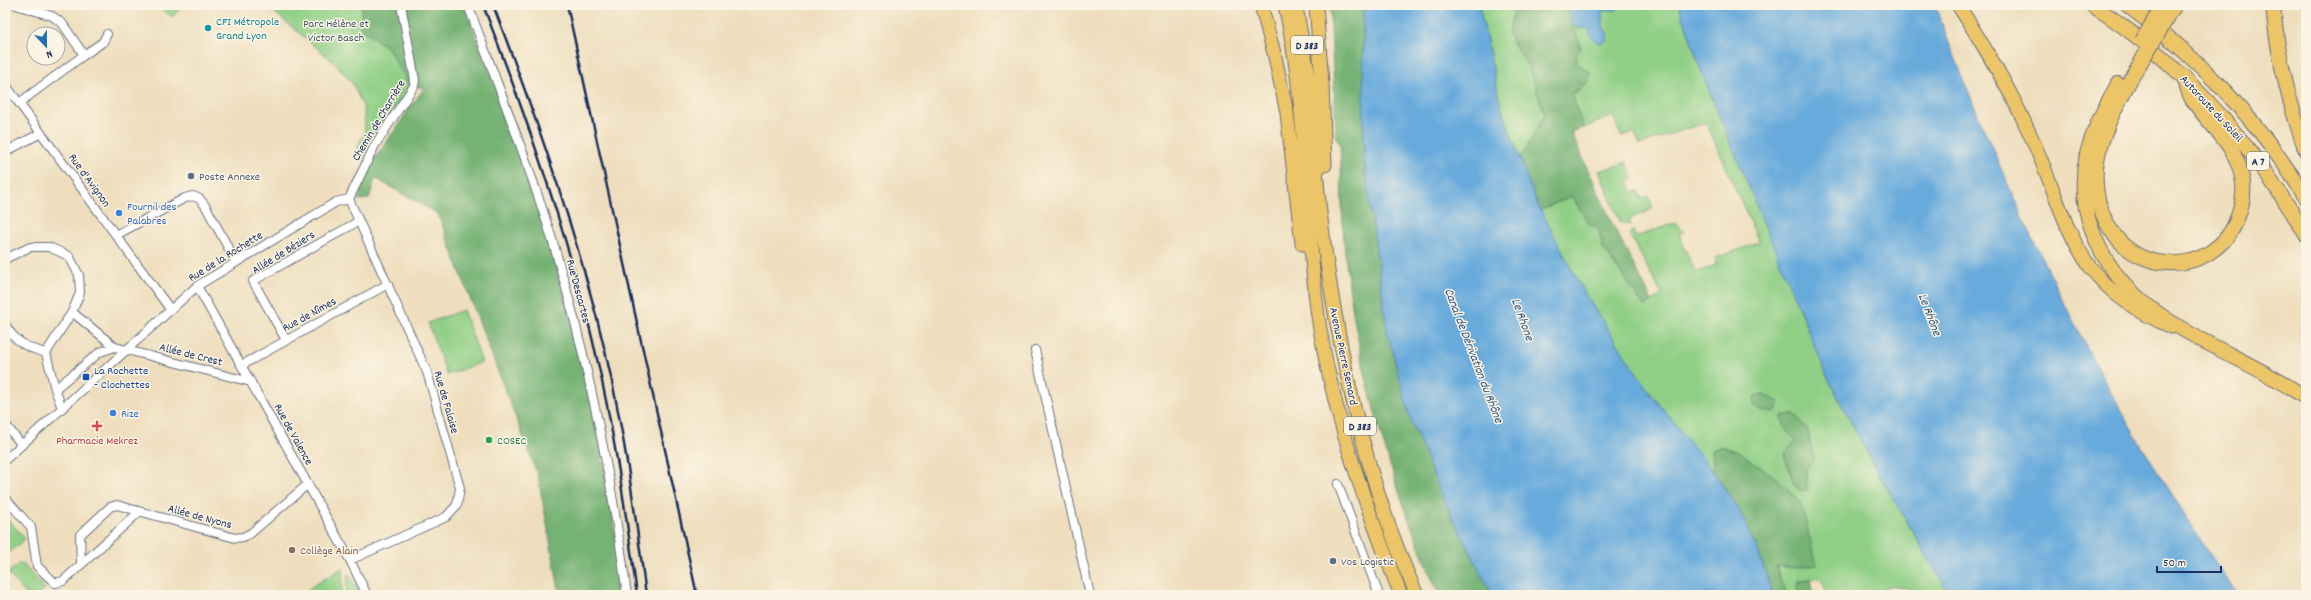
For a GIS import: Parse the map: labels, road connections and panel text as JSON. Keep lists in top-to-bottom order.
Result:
{
  "streets": {
    "highway": [
      "D 383",
      "Autoroute du Soleil",
      "A 7",
      "Avenue Pierre Semard"
    ],
    "street": [
      "Chemin de Charrière",
      "Rue d'Avignon",
      "Allée de Béziers",
      "Rue de la Rochette",
      "Rue Descartes",
      "Rue de Nîmes",
      "Allée de Crest",
      "Rue de Falaise",
      "Rue de Valence",
      "Allée de Nyons"
    ]
  },
  "crossings": [
    ["D 383", "Avenue Pierre Semard"],
    ["Chemin de Charrière", "Rue de la Rochette"],
    ["Chemin de Charrière", "Rue de Falaise"],
    ["Rue d'Avignon", "Rue de la Rochette"],
    ["Allée de Béziers", "Rue de Nîmes"],
    ["Allée de Béziers", "Rue de Falaise"],
    ["Rue de la Rochette", "Allée de Crest"],
    ["Rue de la Rochette", "Rue de Falaise"],
    ["Rue de la Rochette", "Rue de Valence"],
    ["Rue de Nîmes", "Rue de Falaise"],
    ["Rue de Nîmes", "Rue de Valence"],
    ["Allée de Crest", "Rue de Valence"],
    ["Rue de Falaise", "Rue de Valence"],
    ["Rue de Valence", "Allée de Nyons"]
  ],
  "water": ["Le Rhône", "Le Rhone", "Canal de Dérivation du Rhône"],
  "parks": ["Parc Hélène et Victor Basch"],
  "places": {
    "other": [
      "CFI Métropole Grand Lyon",
      "Poste Annexe",
      "Fournil des Palabres",
      "Rize",
      "COSEC",
      "Collège Alain",
      "Vos Logistic"
    ],
    "transit": ["La Rochette - Clochettes"],
    "health": ["Pharmacie Mekrez"]
  },
  "scale_bar": "50 m",
  "north": "bottom"
}
